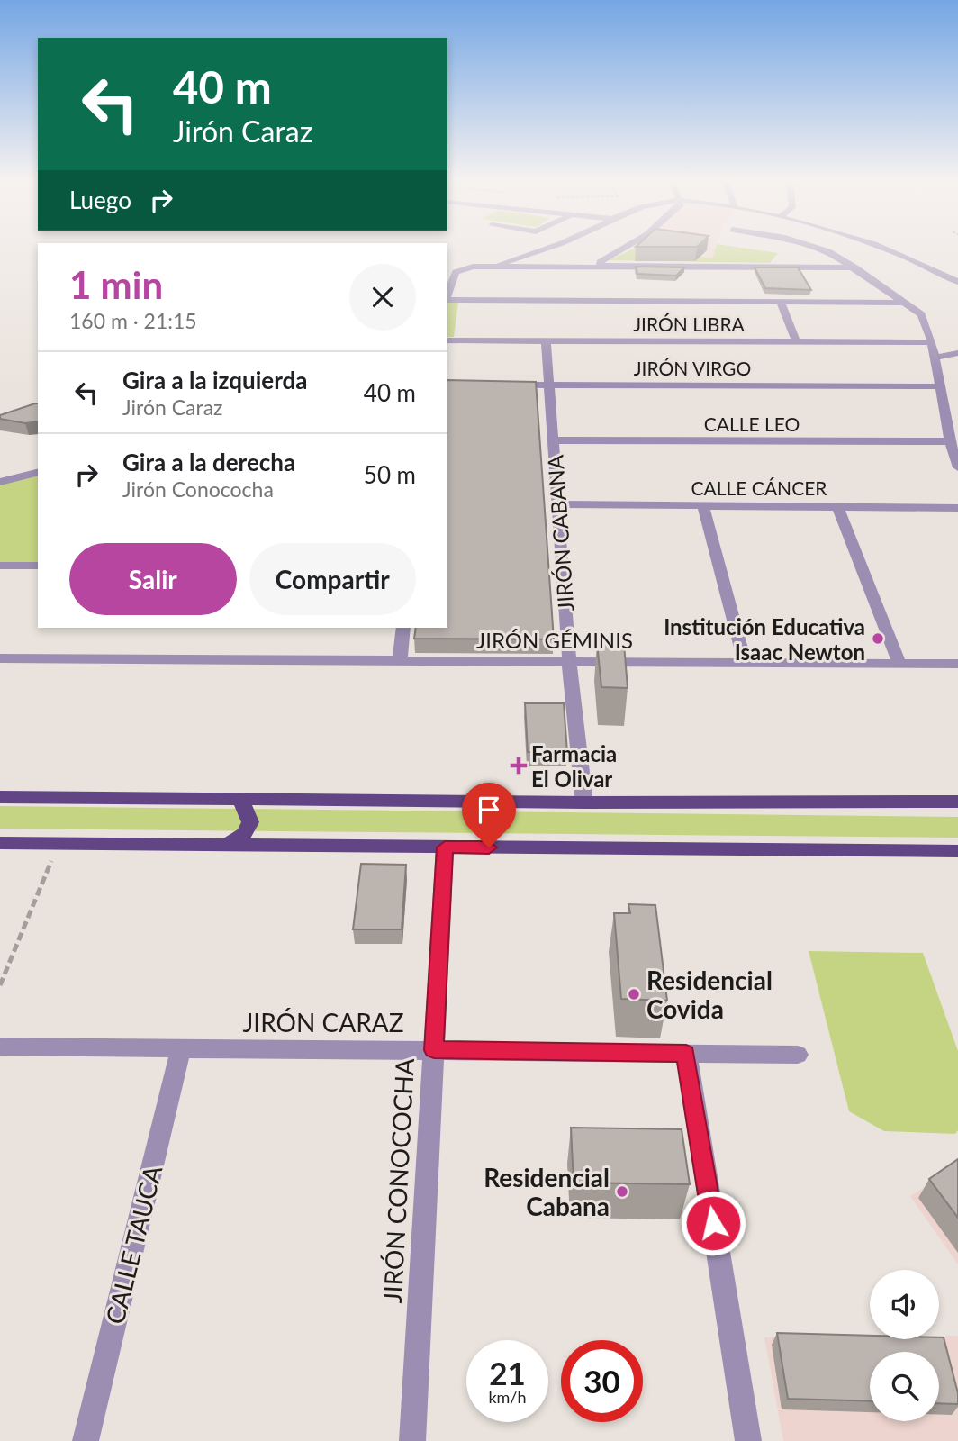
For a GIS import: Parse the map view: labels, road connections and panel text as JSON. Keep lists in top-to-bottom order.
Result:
{
  "streets": {
    "street": [
      "JIRÓN LIBRA",
      "JIRÓN VIRGO",
      "CALLE LEO",
      "CALLE CÁNCER",
      "JIRÓN CABANA",
      "JIRÓN GÉMINIS",
      "JIRÓN CARAZ",
      "JIRÓN CONOCOCHA",
      "CALLE TAUCA"
    ]
  },
  "crossings": [
    ["JIRÓN LIBRA", "JIRÓN CABANA"],
    ["JIRÓN VIRGO", "JIRÓN CABANA"],
    ["CALLE LEO", "JIRÓN CABANA"],
    ["CALLE CÁNCER", "JIRÓN CABANA"],
    ["JIRÓN CABANA", "JIRÓN GÉMINIS"],
    ["JIRÓN CARAZ", "JIRÓN CONOCOCHA"],
    ["JIRÓN CARAZ", "CALLE TAUCA"]
  ],
  "places": {
    "other": ["Institución Educativa Isaac Newton", "Residencial Covida", "Residencial Cabana"],
    "health": ["Farmacia El Olivar"]
  },
  "page": {
    "turn": ["40 m", "Jirón Caraz"],
    "then": "Luego",
    "heading": ["1 min", "160 m · 21:15"],
    "list": [
      {
        "name": "Gira a la izquierda",
        "note": "Jirón Caraz",
        "value": "40 m"
      },
      {
        "name": "Gira a la derecha",
        "note": "Jirón Conococha",
        "value": "50 m"
      }
    ],
    "buttons": ["Salir", "Compartir"],
    "speed": "21 km/h",
    "limit": "30"
  }
}
